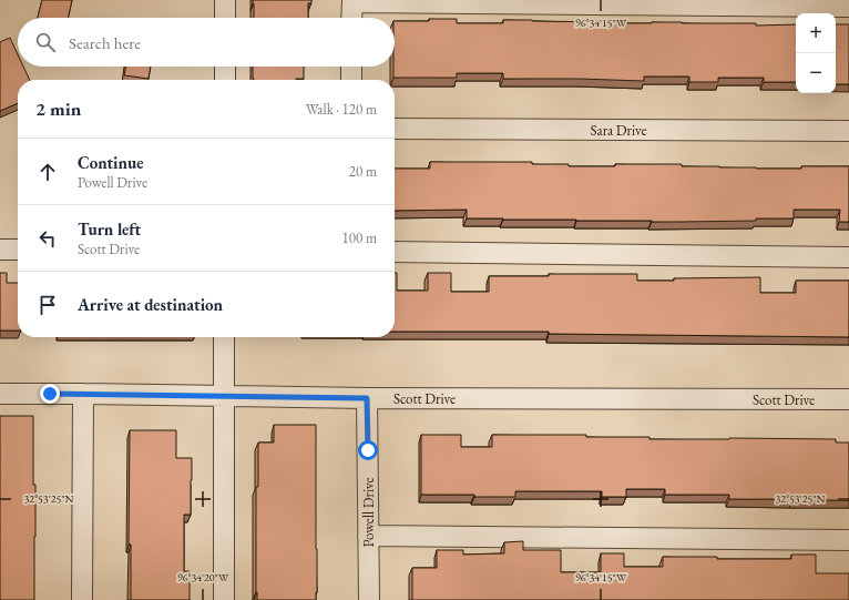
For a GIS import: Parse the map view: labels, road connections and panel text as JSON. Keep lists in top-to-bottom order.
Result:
{
  "streets": {
    "street": ["Sara Drive", "Scott Drive", "Powell Drive"]
  },
  "crossings": [
    ["Scott Drive", "Powell Drive"]
  ],
  "page": {
    "map_buttons": ["+", "−"],
    "search": "Search here",
    "heading": ["2 min", "Walk · 120 m"],
    "list": [
      ["Continue", "Powell Drive", "20 m"],
      ["Turn left", "Scott Drive", "100 m"],
      "Arrive at destination"
    ]
  },
  "coordinates": ["96°34'15\"W", "32°53'25\"N", "96°34'20\"W"]
}
